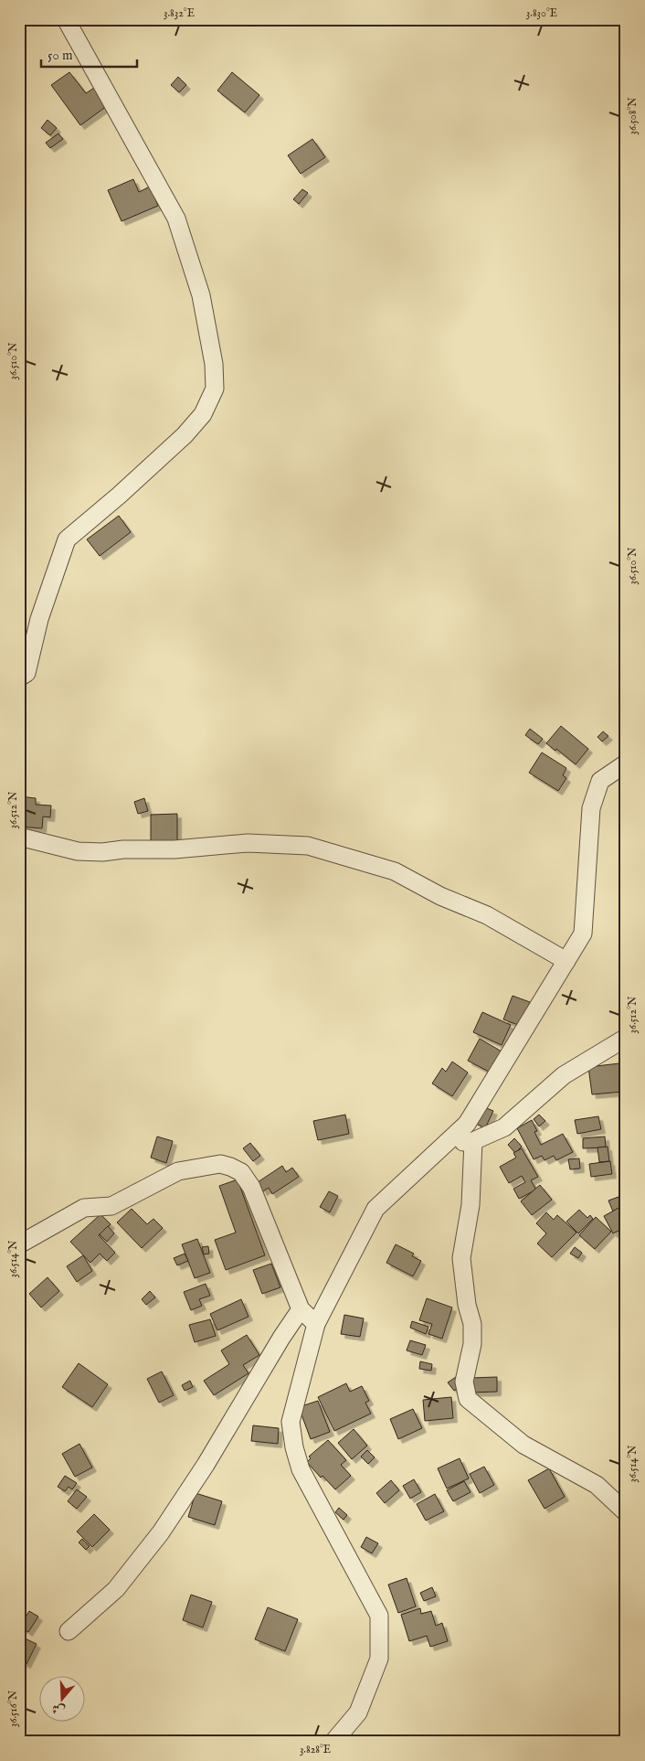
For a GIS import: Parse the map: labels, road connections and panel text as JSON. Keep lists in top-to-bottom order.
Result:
{
  "scale_bar": "50 m",
  "north": "bottom",
  "coordinates": [
    "3.832°E",
    "3.830°E",
    "36.508°N",
    "36.510°N",
    "36.512°N",
    "36.514°N",
    "36.516°N",
    "3.828°E"
  ]
}
